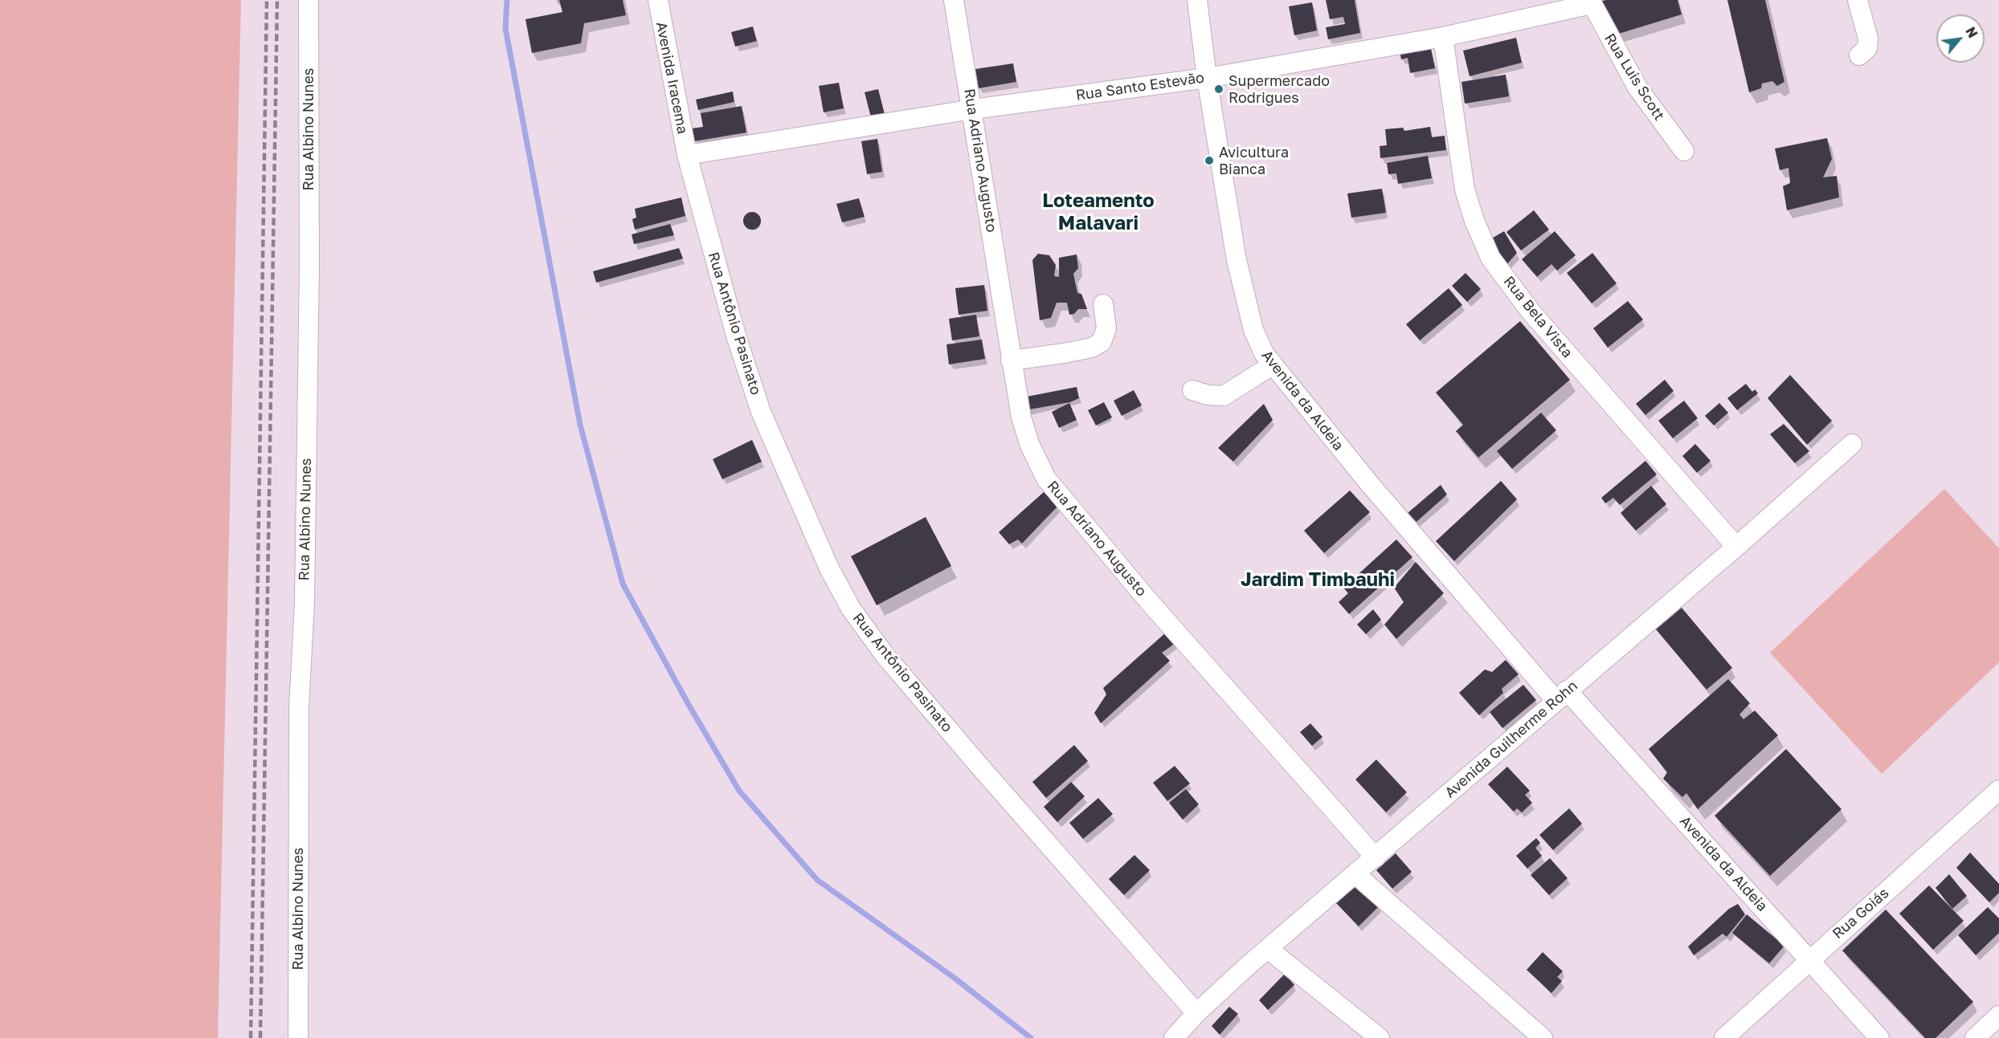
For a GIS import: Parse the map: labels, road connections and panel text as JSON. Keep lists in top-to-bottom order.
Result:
{
  "streets": {
    "street": [
      "Rua Luis Scott",
      "Avenida Iracema",
      "Rua Santo Estevão",
      "Rua Albino Nunes",
      "Rua Adriano Augusto",
      "Rua Bela Vista",
      "Rua Antônio Pasinato",
      "Avenida da Aldeia",
      "Avenida Guilherme Rohn",
      "Rua Goiás"
    ]
  },
  "crossings": [
    ["Rua Luis Scott", "Rua Santo Estevão"],
    ["Avenida Iracema", "Rua Santo Estevão"],
    ["Avenida Iracema", "Rua Antônio Pasinato"],
    ["Rua Santo Estevão", "Rua Adriano Augusto"],
    ["Rua Santo Estevão", "Rua Bela Vista"],
    ["Rua Santo Estevão", "Rua Antônio Pasinato"],
    ["Rua Santo Estevão", "Avenida da Aldeia"],
    ["Rua Adriano Augusto", "Avenida Guilherme Rohn"],
    ["Rua Bela Vista", "Avenida Guilherme Rohn"],
    ["Rua Antônio Pasinato", "Avenida Guilherme Rohn"],
    ["Avenida da Aldeia", "Avenida Guilherme Rohn"],
    ["Avenida da Aldeia", "Rua Goiás"]
  ],
  "districts": ["Loteamento Malavari", "Jardim Timbauhi"],
  "places": ["Supermercado Rodrigues", "Avicultura Bianca"],
  "north": "top right"
}
